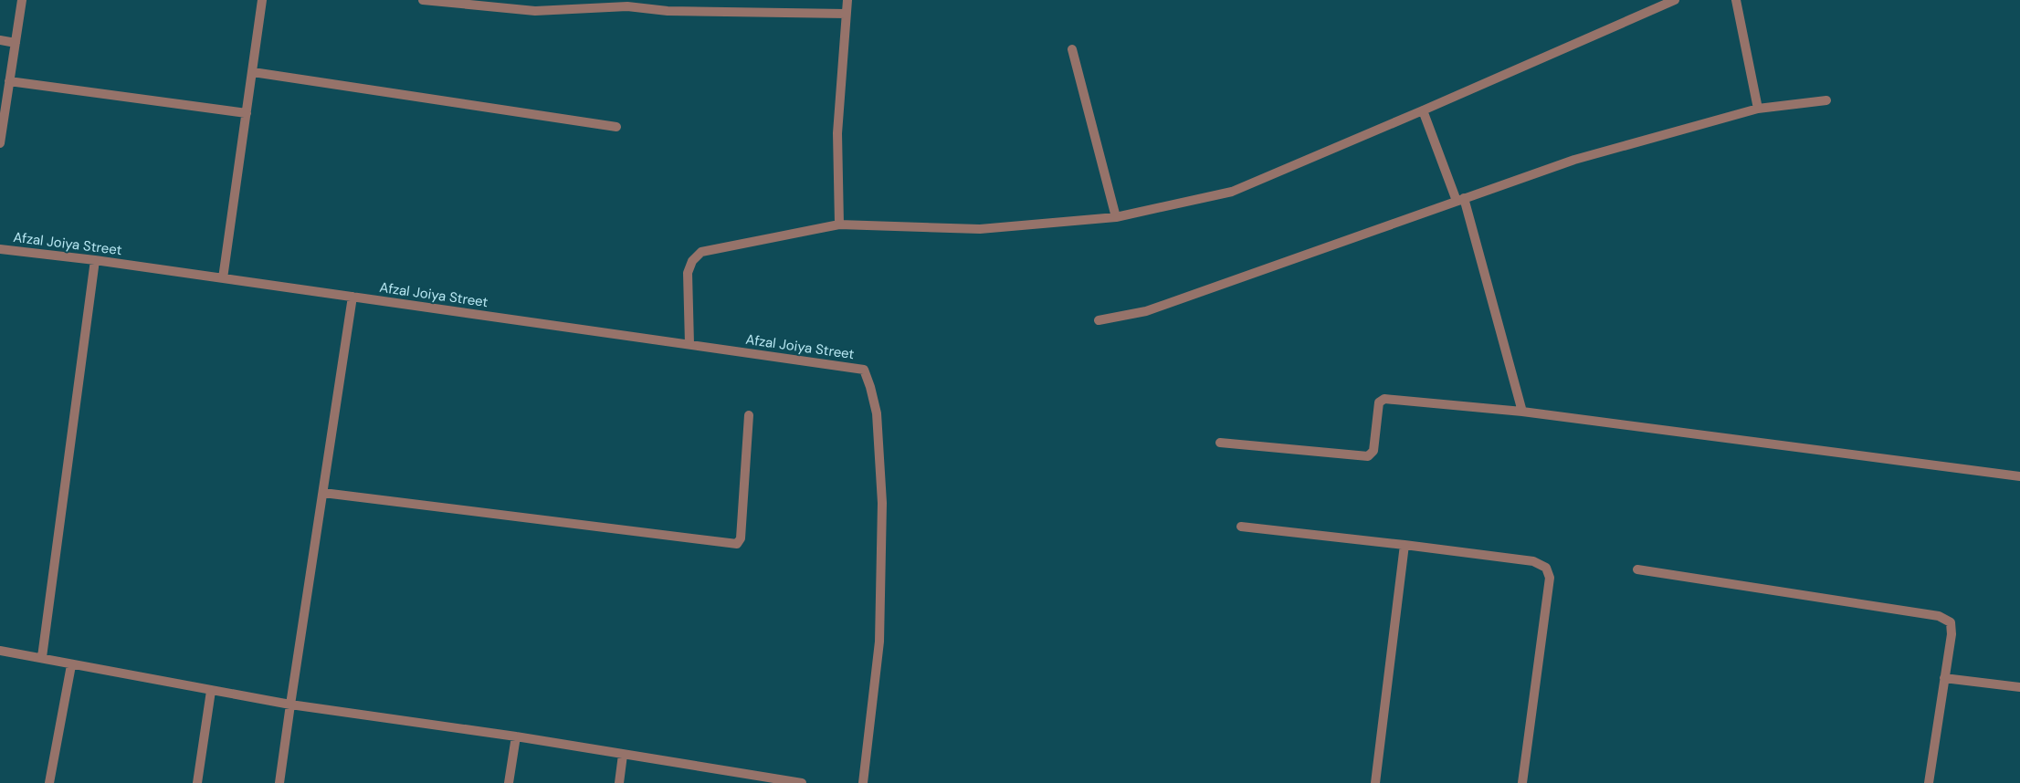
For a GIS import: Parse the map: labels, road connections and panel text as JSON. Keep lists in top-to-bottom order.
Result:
{
  "streets": {
    "street": ["Afzal Joiya Street"]
  }
}
